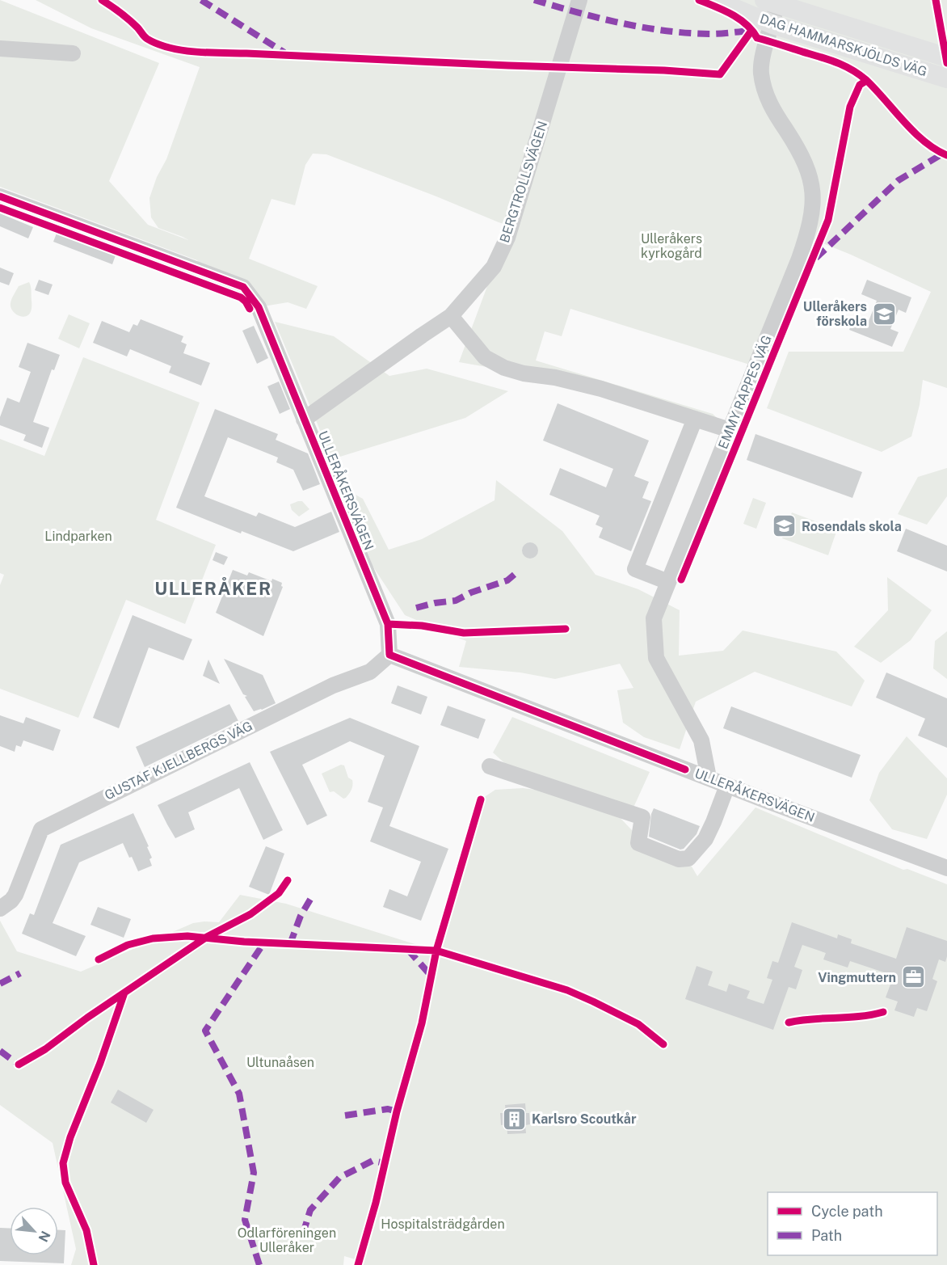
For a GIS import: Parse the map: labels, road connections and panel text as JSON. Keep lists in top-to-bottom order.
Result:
{
  "streets": {
    "main road": ["DAG HAMMARSKJÖLDS VÄG"],
    "street": [
      "BERGTROLLSVÄGEN",
      "EMMY RAPPES VÄG",
      "ULLERÅKERSVÄGEN",
      "GUSTAF KJELLBERGS VÄG"
    ]
  },
  "crossings": [
    ["DAG HAMMARSKJÖLDS VÄG", "EMMY RAPPES VÄG"],
    ["BERGTROLLSVÄGEN", "ULLERÅKERSVÄGEN"],
    ["EMMY RAPPES VÄG", "ULLERÅKERSVÄGEN"],
    ["ULLERÅKERSVÄGEN", "GUSTAF KJELLBERGS VÄG"]
  ],
  "districts": ["ULLERÅKER"],
  "parks": [
    "Ulleråkers kyrkogård",
    "Lindparken",
    "Ultunaåsen",
    "Hospitalsträdgården",
    "Odlarföreningen Ulleråker"
  ],
  "places": {
    "school or university": ["Ulleråkers förskola", "Rosendals skola"],
    "office": ["Vingmuttern"],
    "building": ["Karlsro Scoutkår"]
  },
  "legend": ["Cycle path", "Path"],
  "north": "bottom right"
}
